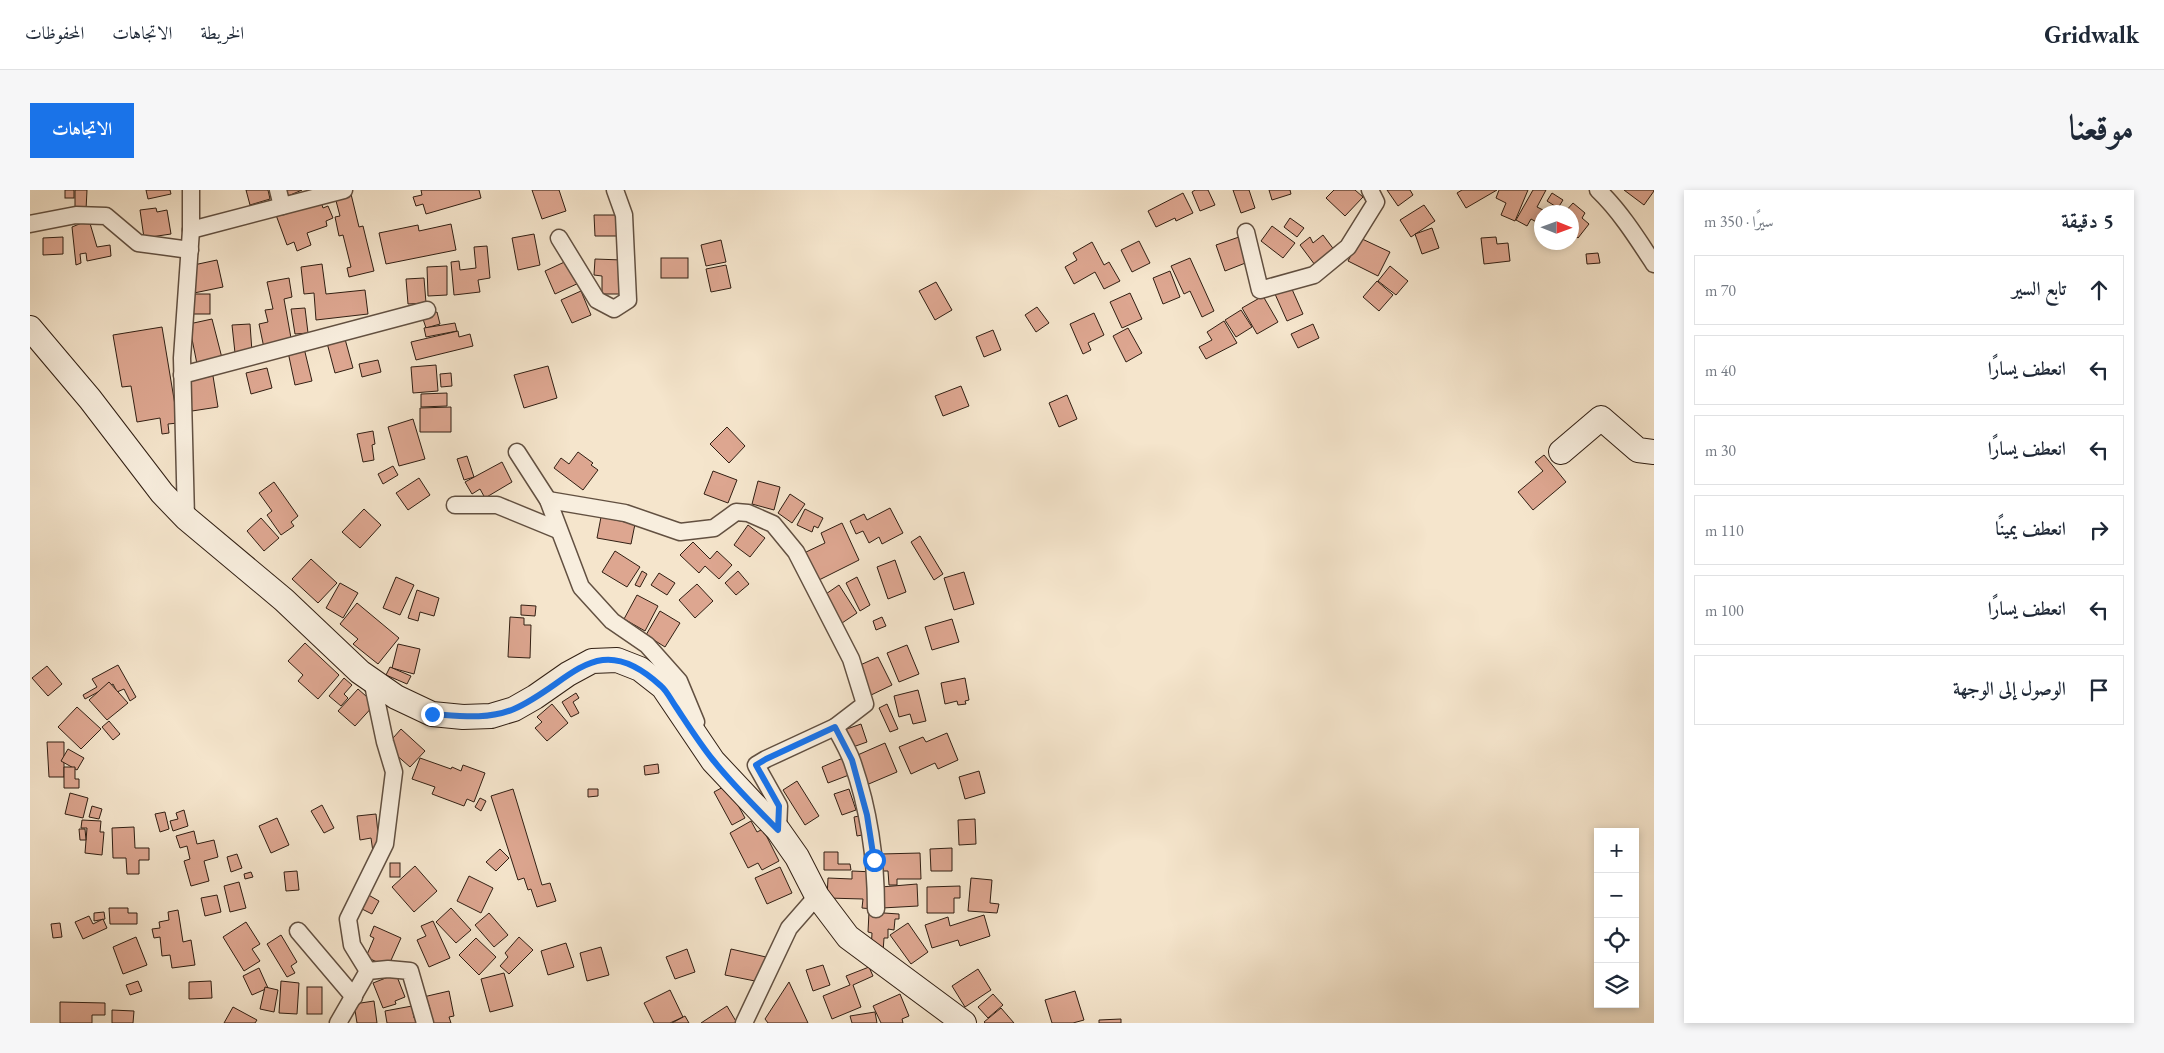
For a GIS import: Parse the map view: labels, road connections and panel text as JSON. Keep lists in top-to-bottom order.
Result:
{
  "north": "right",
  "page": {
    "header": "Gridwalk",
    "nav": ["الخريطة", "الاتجاهات", "المحفوظات"],
    "title": "موقعنا",
    "buttons": "الاتجاهات",
    "heading": ["5 دقيقة", "سيرًا · 350 m"],
    "list": [
      ["تابع السير", "70 m"],
      ["انعطف يسارًا", "40 m"],
      ["انعطف يسارًا", "30 m"],
      ["انعطف يمينًا", "110 m"],
      ["انعطف يسارًا", "100 m"],
      "الوصول إلى الوجهة"
    ],
    "map_buttons": ["+", "−"]
  }
}
